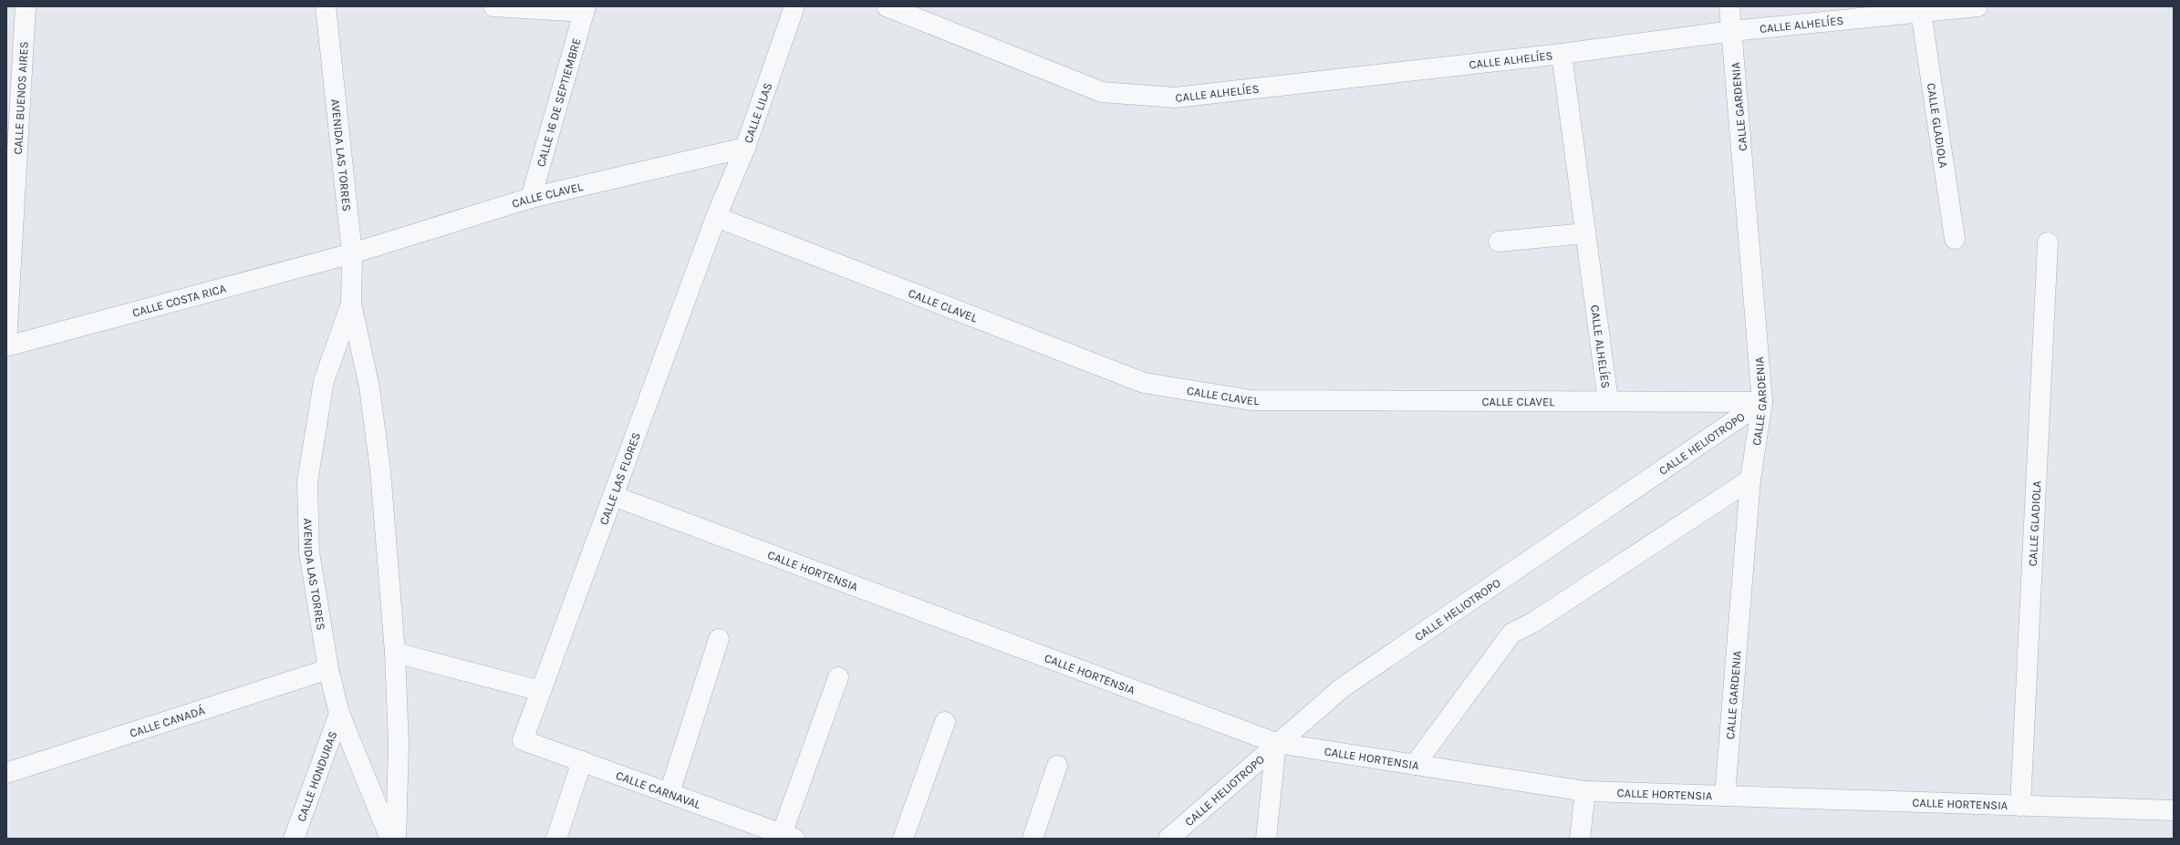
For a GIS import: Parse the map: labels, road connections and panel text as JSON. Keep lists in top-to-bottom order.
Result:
{
  "streets": {
    "street": [
      "CALLE ALHELÍES",
      "CALLE BUENOS AIRES",
      "CALLE 16 DE SEPTIEMBRE",
      "CALLE GARDENIA",
      "CALLE LILAS",
      "CALLE GLADIOLA",
      "AVENIDA LAS TORRES",
      "CALLE CLAVEL",
      "CALLE COSTA RICA",
      "CALLE HELIOTROPO",
      "CALLE LAS FLORES",
      "CALLE HORTENSIA",
      "CALLE CANADÁ",
      "CALLE HONDURAS",
      "CALLE CARNAVAL"
    ]
  },
  "crossings": [
    ["CALLE ALHELÍES", "CALLE GARDENIA"],
    ["CALLE ALHELÍES", "CALLE GLADIOLA"],
    ["CALLE ALHELÍES", "CALLE CLAVEL"],
    ["CALLE 16 DE SEPTIEMBRE", "CALLE CLAVEL"],
    ["CALLE GARDENIA", "CALLE CLAVEL"],
    ["CALLE GARDENIA", "CALLE HELIOTROPO"],
    ["CALLE GARDENIA", "CALLE HORTENSIA"],
    ["CALLE LILAS", "CALLE CLAVEL"],
    ["CALLE LILAS", "CALLE LAS FLORES"],
    ["CALLE GLADIOLA", "CALLE HORTENSIA"],
    ["AVENIDA LAS TORRES", "CALLE CLAVEL"],
    ["AVENIDA LAS TORRES", "CALLE COSTA RICA"],
    ["AVENIDA LAS TORRES", "CALLE CANADÁ"],
    ["AVENIDA LAS TORRES", "CALLE HONDURAS"],
    ["CALLE CLAVEL", "CALLE COSTA RICA"],
    ["CALLE CLAVEL", "CALLE HELIOTROPO"],
    ["CALLE CLAVEL", "CALLE LAS FLORES"],
    ["CALLE HELIOTROPO", "CALLE HORTENSIA"],
    ["CALLE LAS FLORES", "CALLE HORTENSIA"],
    ["CALLE LAS FLORES", "CALLE CARNAVAL"]
  ]
}
